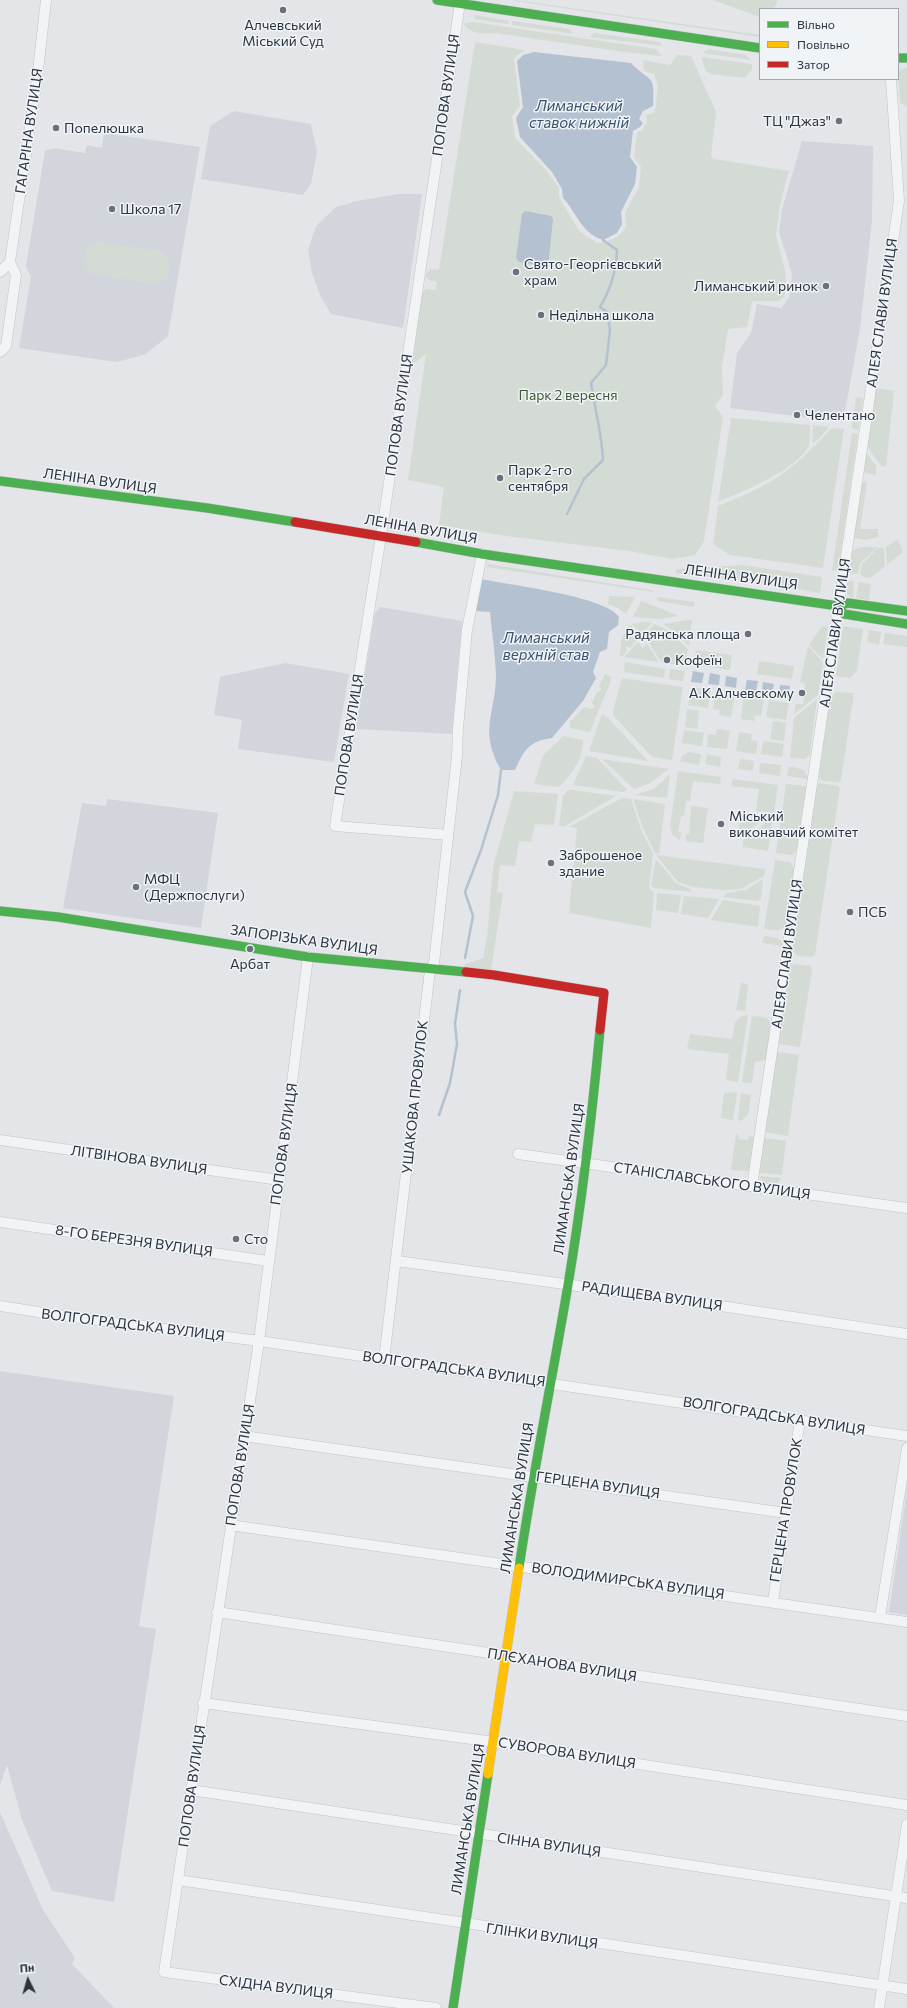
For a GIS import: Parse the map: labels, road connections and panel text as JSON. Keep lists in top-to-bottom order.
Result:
{
  "streets": {
    "street": [
      "ПОПОВА ВУЛИЦЯ",
      "ГАГАРІНА ВУЛИЦЯ",
      "АЛЕЯ СЛАВИ ВУЛИЦЯ",
      "ЛЕНІНА ВУЛИЦЯ",
      "ЗАПОРІЗЬКА ВУЛИЦЯ",
      "УШАКОВА ПРОВУЛОК",
      "ЛІТВІНОВА ВУЛИЦЯ",
      "ЛИМАНСЬКА ВУЛИЦЯ",
      "СТАНІСЛАВСЬКОГО ВУЛИЦЯ",
      "8-ГО БЕРЕЗНЯ ВУЛИЦЯ",
      "РАДИЩЕВА ВУЛИЦЯ",
      "ВОЛГОГРАДСЬКА ВУЛИЦЯ",
      "ГЕРЦЕНА ВУЛИЦЯ",
      "ГЕРЦЕНА ПРОВУЛОК",
      "ВОЛОДИМИРСЬКА ВУЛИЦЯ",
      "ПЛЄХАНОВА ВУЛИЦЯ",
      "СУВОРОВА ВУЛИЦЯ",
      "СІННА ВУЛИЦЯ",
      "ГЛІНКИ ВУЛИЦЯ",
      "СХІДНА ВУЛИЦЯ"
    ]
  },
  "crossings": [
    ["ПОПОВА ВУЛИЦЯ", "ЛЕНІНА ВУЛИЦЯ"],
    ["ПОПОВА ВУЛИЦЯ", "ЗАПОРІЗЬКА ВУЛИЦЯ"],
    ["ПОПОВА ВУЛИЦЯ", "УШАКОВА ПРОВУЛОК"],
    ["ПОПОВА ВУЛИЦЯ", "ЛІТВІНОВА ВУЛИЦЯ"],
    ["ПОПОВА ВУЛИЦЯ", "8-ГО БЕРЕЗНЯ ВУЛИЦЯ"],
    ["ПОПОВА ВУЛИЦЯ", "ВОЛГОГРАДСЬКА ВУЛИЦЯ"],
    ["ПОПОВА ВУЛИЦЯ", "ГЕРЦЕНА ВУЛИЦЯ"],
    ["ПОПОВА ВУЛИЦЯ", "ВОЛОДИМИРСЬКА ВУЛИЦЯ"],
    ["ПОПОВА ВУЛИЦЯ", "ПЛЄХАНОВА ВУЛИЦЯ"],
    ["ПОПОВА ВУЛИЦЯ", "СУВОРОВА ВУЛИЦЯ"],
    ["ПОПОВА ВУЛИЦЯ", "СІННА ВУЛИЦЯ"],
    ["ПОПОВА ВУЛИЦЯ", "ГЛІНКИ ВУЛИЦЯ"],
    ["ПОПОВА ВУЛИЦЯ", "СХІДНА ВУЛИЦЯ"],
    ["АЛЕЯ СЛАВИ ВУЛИЦЯ", "ЛЕНІНА ВУЛИЦЯ"],
    ["АЛЕЯ СЛАВИ ВУЛИЦЯ", "СТАНІСЛАВСЬКОГО ВУЛИЦЯ"],
    ["ЛЕНІНА ВУЛИЦЯ", "УШАКОВА ПРОВУЛОК"],
    ["ЗАПОРІЗЬКА ВУЛИЦЯ", "УШАКОВА ПРОВУЛОК"],
    ["ЗАПОРІЗЬКА ВУЛИЦЯ", "ЛИМАНСЬКА ВУЛИЦЯ"],
    ["УШАКОВА ПРОВУЛОК", "РАДИЩЕВА ВУЛИЦЯ"],
    ["УШАКОВА ПРОВУЛОК", "ВОЛГОГРАДСЬКА ВУЛИЦЯ"],
    ["ЛИМАНСЬКА ВУЛИЦЯ", "СТАНІСЛАВСЬКОГО ВУЛИЦЯ"],
    ["ЛИМАНСЬКА ВУЛИЦЯ", "РАДИЩЕВА ВУЛИЦЯ"],
    ["ЛИМАНСЬКА ВУЛИЦЯ", "ВОЛГОГРАДСЬКА ВУЛИЦЯ"],
    ["ЛИМАНСЬКА ВУЛИЦЯ", "ГЕРЦЕНА ВУЛИЦЯ"],
    ["ЛИМАНСЬКА ВУЛИЦЯ", "ВОЛОДИМИРСЬКА ВУЛИЦЯ"],
    ["ЛИМАНСЬКА ВУЛИЦЯ", "ПЛЄХАНОВА ВУЛИЦЯ"],
    ["ЛИМАНСЬКА ВУЛИЦЯ", "СУВОРОВА ВУЛИЦЯ"],
    ["ЛИМАНСЬКА ВУЛИЦЯ", "СІННА ВУЛИЦЯ"],
    ["ЛИМАНСЬКА ВУЛИЦЯ", "ГЛІНКИ ВУЛИЦЯ"],
    ["ВОЛГОГРАДСЬКА ВУЛИЦЯ", "ГЕРЦЕНА ПРОВУЛОК"],
    ["ГЕРЦЕНА ВУЛИЦЯ", "ГЕРЦЕНА ПРОВУЛОК"],
    ["ГЕРЦЕНА ПРОВУЛОК", "ВОЛОДИМИРСЬКА ВУЛИЦЯ"]
  ],
  "water": ["Лиманський ставок нижній", "Лиманський верхній став"],
  "parks": ["Парк 2 вересня"],
  "places": [
    "Алчевський Міський Суд",
    "ТЦ \"Джаз\"",
    "Попелюшка",
    "Школа 17",
    "Свято-Георгієвський храм",
    "Лиманський ринок",
    "Недільна школа",
    "Челентано",
    "Парк 2-го сентября",
    "Радянська площа",
    "Кофеїн",
    "А.К.Алчевскому",
    "Міський виконавчий комітет",
    "Заброшеное здание",
    "МФЦ (Держпослуги)",
    "ПСБ",
    "Арбат",
    "Сто"
  ],
  "legend": ["Вільно", "Повільно", "Затор"],
  "north": "top"
}
